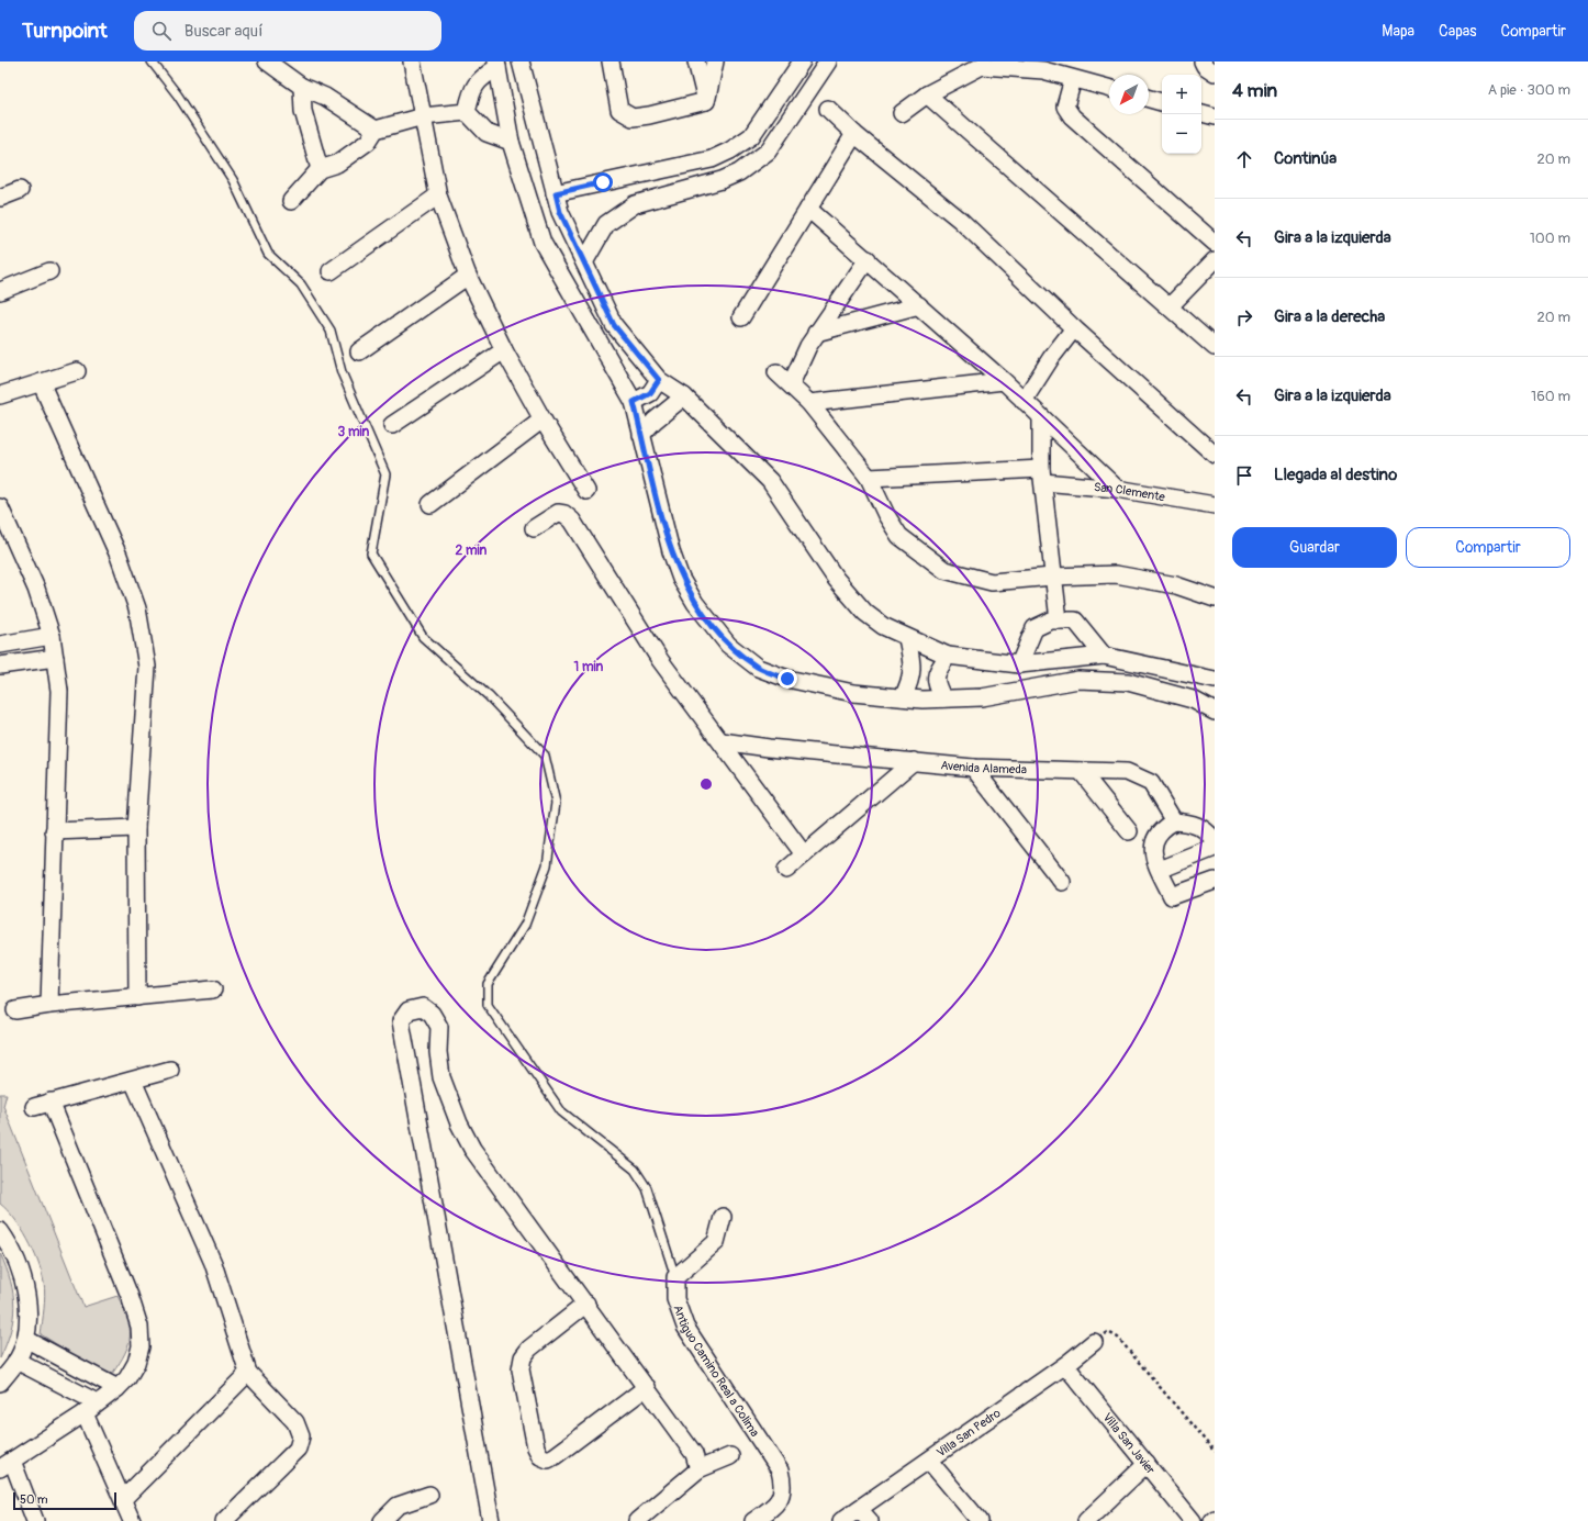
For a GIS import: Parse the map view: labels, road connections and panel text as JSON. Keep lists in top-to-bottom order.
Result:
{
  "streets": {
    "street": [
      "San Clemente",
      "Avenida Alameda",
      "Antiguo Camino Real a Colima",
      "Villa San Pedro",
      "Villa San Javier"
    ]
  },
  "crossings": [
    ["Villa San Pedro", "Villa San Javier"]
  ],
  "scale_bar": "50 m",
  "north": "bottom left",
  "page": {
    "header": "Turnpoint",
    "search": "Buscar aquí",
    "nav": ["Mapa", "Capas", "Compartir"],
    "heading": ["4 min", "A pie · 300 m"],
    "map_buttons": ["+", "−"],
    "list": [
      ["Continúa", "20 m"],
      ["Gira a la izquierda", "100 m"],
      ["Gira a la derecha", "20 m"],
      ["Gira a la izquierda", "160 m"],
      "Llegada al destino"
    ],
    "buttons": ["Guardar", "Compartir"],
    "scale": "50 m"
  },
  "rings": ["3 min", "2 min", "1 min"]
}
